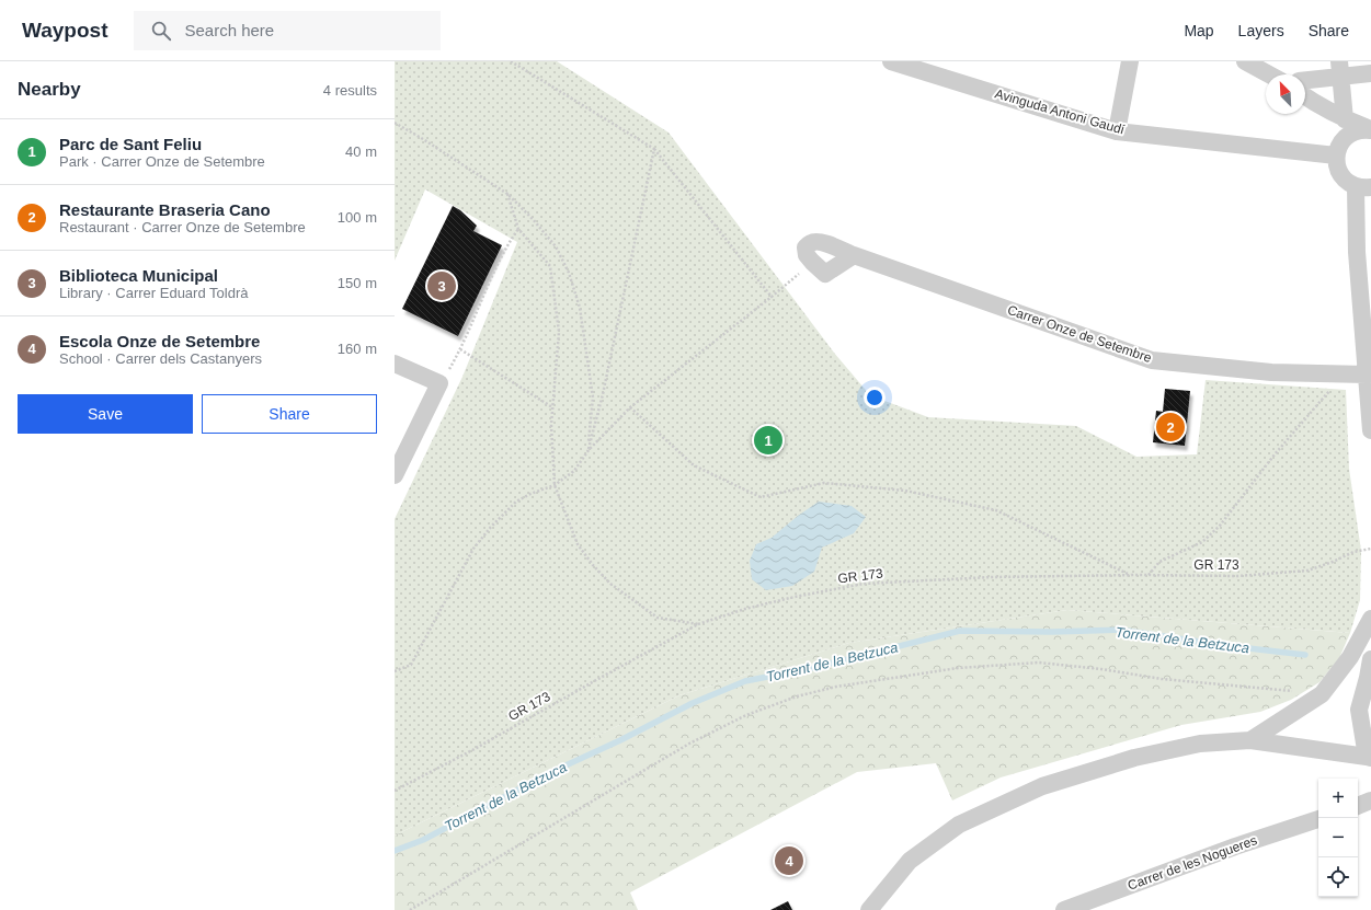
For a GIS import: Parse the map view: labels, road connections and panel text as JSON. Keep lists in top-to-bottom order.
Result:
{
  "streets": {
    "street": ["Avinguda Antoni Gaudí", "Carrer Onze de Setembre", "Carrer de les Nogueres"],
    "path": ["GR 173"]
  },
  "water": ["Torrent de la Betzuca"],
  "north": "top left",
  "page": {
    "header": "Waypost",
    "search": "Search here",
    "nav": ["Map", "Layers", "Share"],
    "heading": ["Nearby", "4 results"],
    "list": [
      {
        "mark": "1",
        "name": "Parc de Sant Feliu",
        "note": "Park · Carrer Onze de Setembre",
        "value": "40 m"
      },
      {
        "mark": "2",
        "name": "Restaurante Braseria Cano",
        "note": "Restaurant · Carrer Onze de Setembre",
        "value": "100 m"
      },
      {
        "mark": "3",
        "name": "Biblioteca Municipal",
        "note": "Library · Carrer Eduard Toldrà",
        "value": "150 m"
      },
      {
        "mark": "4",
        "name": "Escola Onze de Setembre",
        "note": "School · Carrer dels Castanyers",
        "value": "160 m"
      }
    ],
    "pins": [
      "3",
      "2",
      "1",
      "4"
    ],
    "buttons": ["Save", "Share"],
    "map_buttons": ["+", "−"]
  }
}
